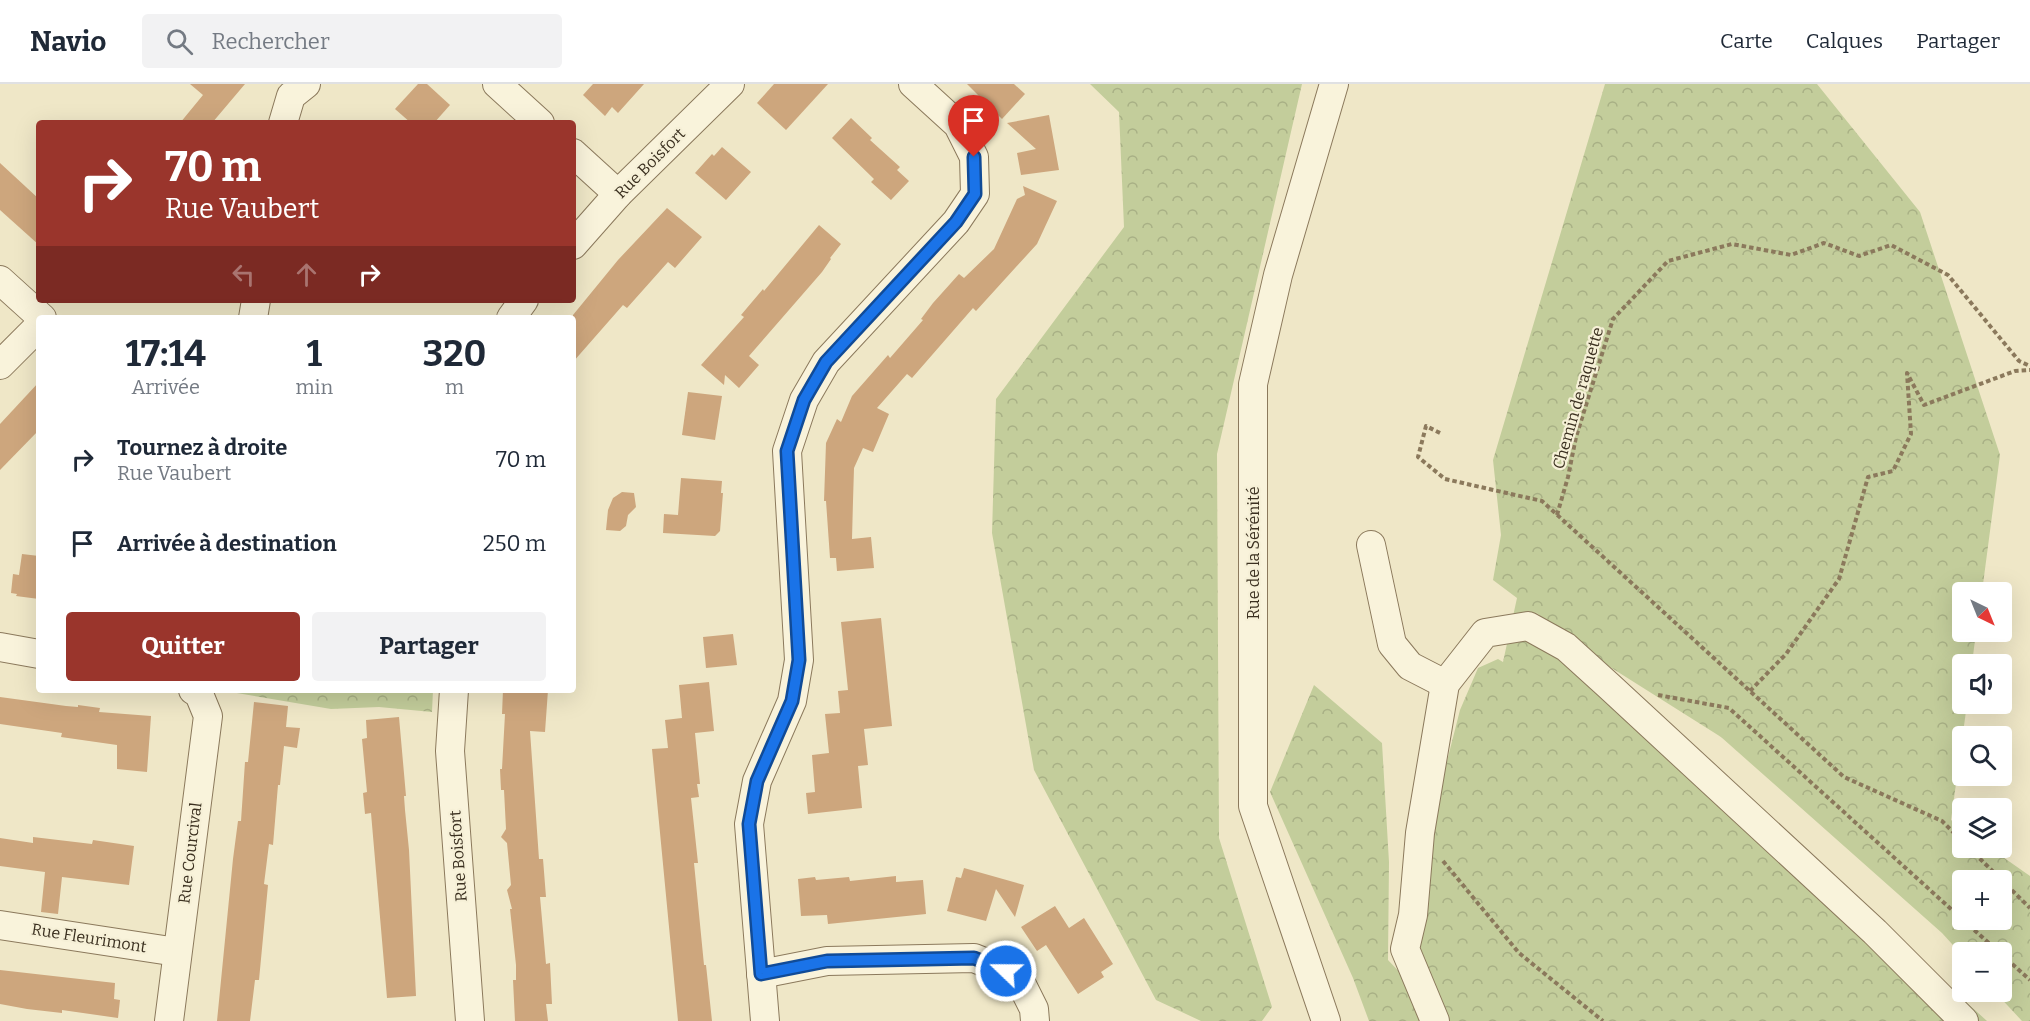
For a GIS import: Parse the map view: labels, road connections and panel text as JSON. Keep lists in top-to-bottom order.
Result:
{
  "streets": {
    "street": [
      "Rue Boisfort",
      "Rue de la Sérénité",
      "Rue Courcival",
      "Rue Fleurimont"
    ],
    "path": ["Chemin de raquette"]
  },
  "crossings": [
    ["Rue Courcival", "Rue Fleurimont"]
  ],
  "north": "bottom right",
  "page": {
    "header": "Navio",
    "search": "Rechercher",
    "nav": ["Carte", "Calques", "Partager"],
    "turn": ["70 m", "Rue Vaubert"],
    "eta": [
      "17:14",
      "Arrivée",
      "1",
      "min",
      "320",
      "m"
    ],
    "list": [
      {
        "name": "Tournez à droite",
        "note": "Rue Vaubert",
        "value": "70 m"
      },
      {
        "name": "Arrivée à destination",
        "value": "250 m"
      }
    ],
    "map_buttons": ["+", "−"],
    "buttons": ["Quitter", "Partager"]
  }
}
